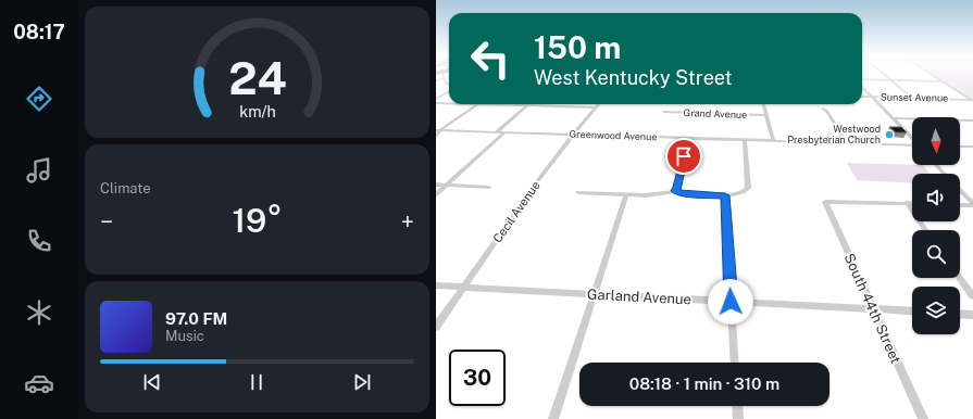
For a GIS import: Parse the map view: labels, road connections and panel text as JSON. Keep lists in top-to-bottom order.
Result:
{
  "streets": {
    "street": [
      "Sunset Avenue",
      "Grand Avenue",
      "Greenwood Avenue",
      "Cecil Avenue",
      "Garland Avenue",
      "South 44th Street"
    ]
  },
  "crossings": [
    ["Greenwood Avenue", "Cecil Avenue"],
    ["Cecil Avenue", "Garland Avenue"],
    ["Garland Avenue", "South 44th Street"]
  ],
  "places": ["Westwood Presbyterian Church"],
  "north": "bottom",
  "page": {
    "tabs": "08:17",
    "turn": ["150 m", "West Kentucky Street"],
    "tile": "Climate",
    "heat": ["−", "19°", "+"],
    "song": ["97.0 FM", "Music"],
    "limit": "30",
    "trip": "08:18 · 1 min · 310 m",
    "gauge": ["24", "km/h"]
  }
}
